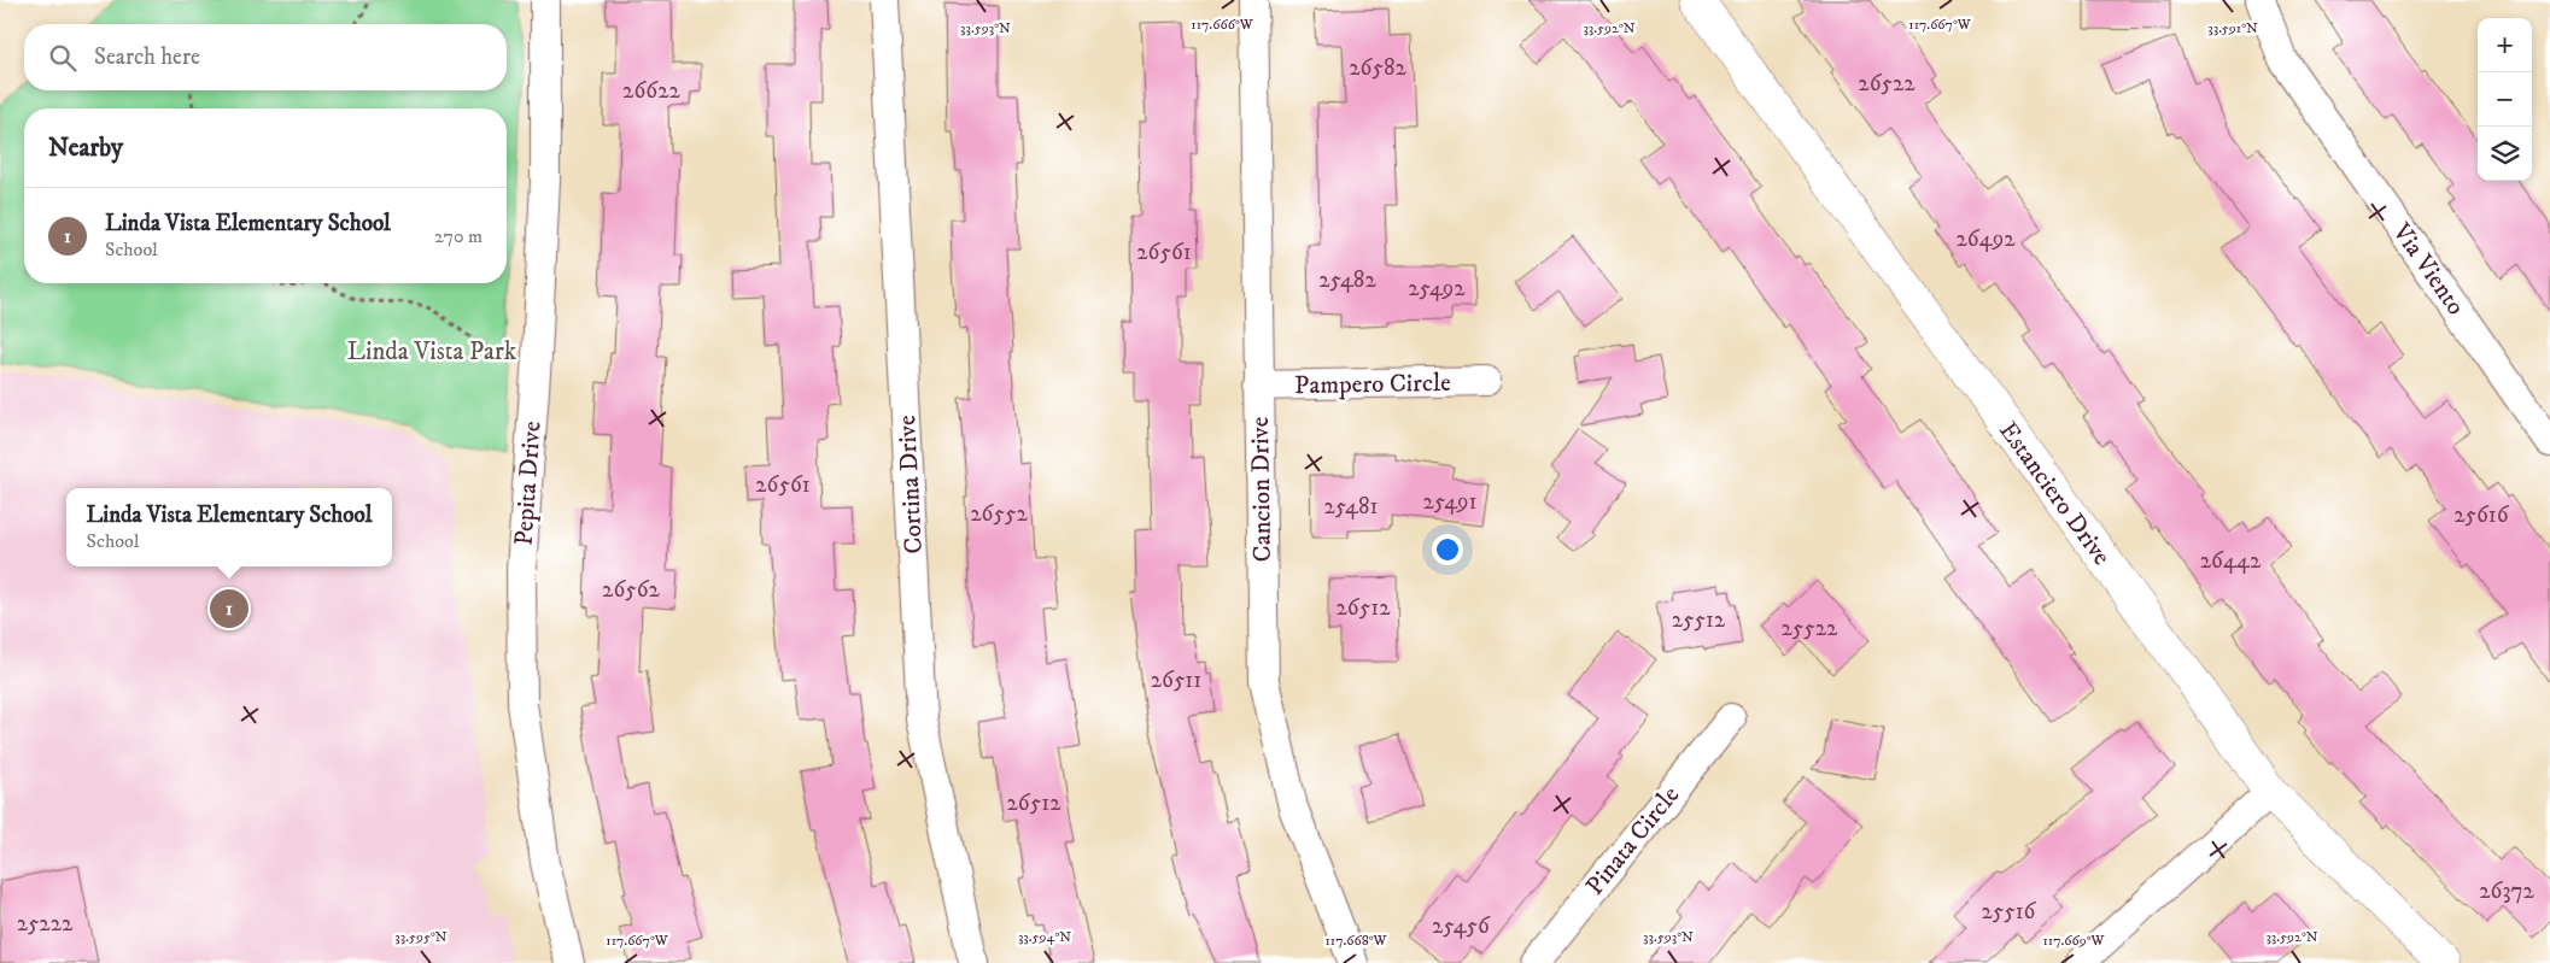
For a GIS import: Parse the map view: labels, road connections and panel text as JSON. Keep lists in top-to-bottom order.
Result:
{
  "streets": {
    "street": [
      "Via Viento",
      "Pampero Circle",
      "Pepita Drive",
      "Cortina Drive",
      "Cancion Drive",
      "Estanciero Drive",
      "Pinata Circle"
    ]
  },
  "crossings": [
    ["Pampero Circle", "Cancion Drive"]
  ],
  "parks": ["Linda Vista Park"],
  "house_numbers": [
    "26582",
    "26522",
    "26622",
    "26492",
    "26561",
    "25482",
    "25492",
    "26561",
    "25491",
    "25481",
    "26552",
    "25616",
    "26442",
    "26562",
    "26512",
    "25512",
    "25522",
    "26511",
    "26512",
    "26372",
    "25516",
    "25222",
    "25456"
  ],
  "page": {
    "map_buttons": ["+", "−"],
    "search": "Search here",
    "heading": "Nearby",
    "list": [
      {
        "mark": "1",
        "name": "Linda Vista Elementary School",
        "note": "School",
        "value": "270 m"
      }
    ],
    "popup": ["Linda Vista Elementary School", "School"],
    "pins": "1"
  },
  "coordinates": [
    "117.666°W",
    "117.667°W",
    "33.593°N",
    "33.592°N",
    "33.591°N",
    "33.595°N",
    "33.594°N",
    "117.668°W",
    "117.669°W"
  ]
}
